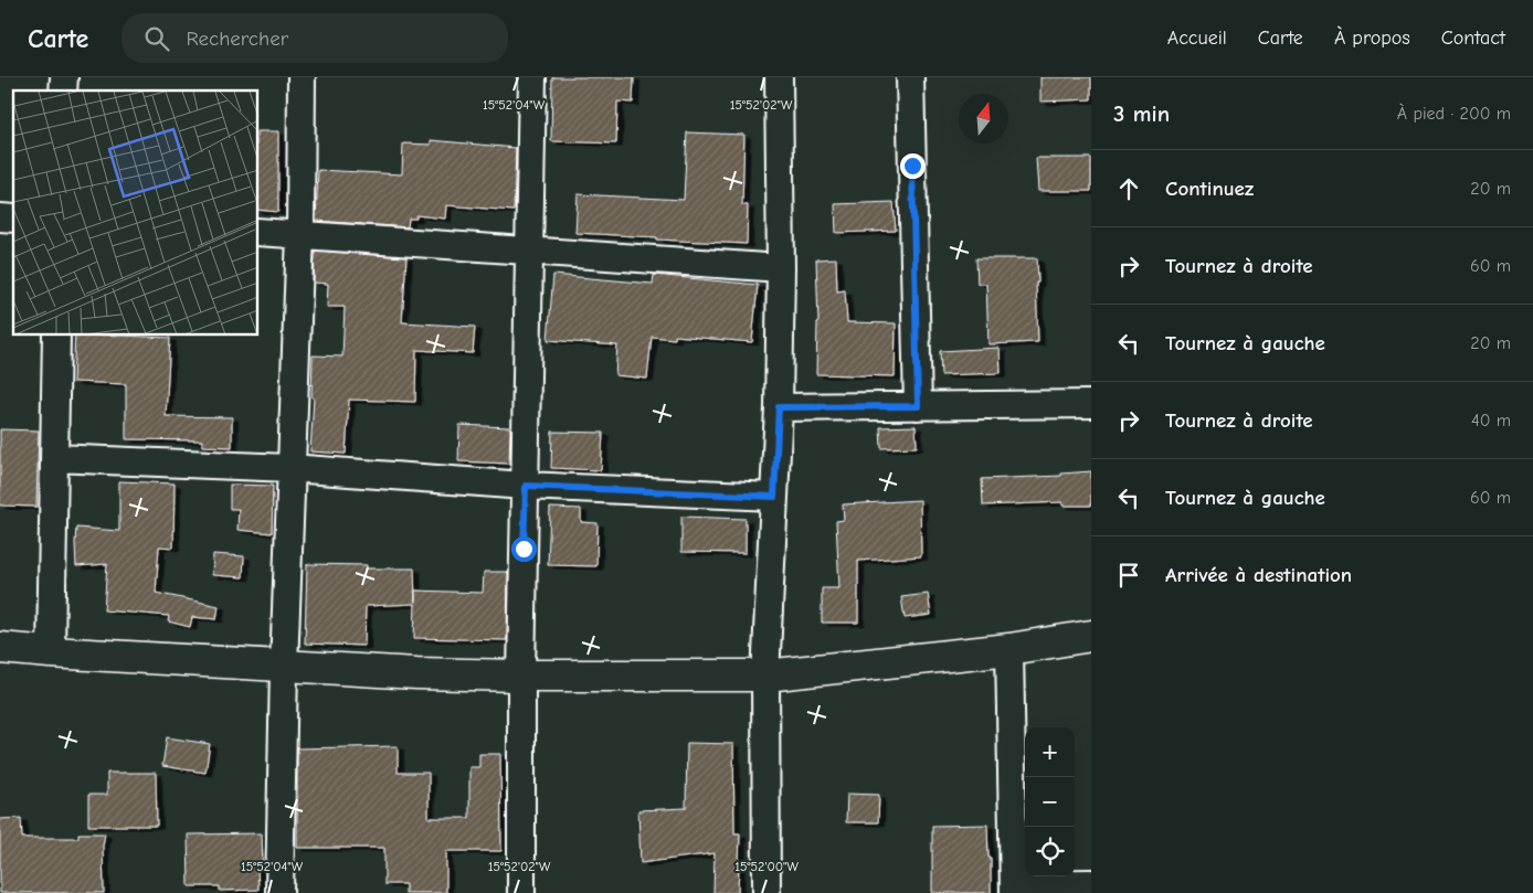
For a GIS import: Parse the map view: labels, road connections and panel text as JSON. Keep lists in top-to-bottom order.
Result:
{
  "north": "top",
  "page": {
    "header": "Carte",
    "search": "Rechercher",
    "nav": [
      "Accueil",
      "Carte",
      "À propos",
      "Contact"
    ],
    "heading": ["3 min", "À pied · 200 m"],
    "list": [
      ["Continuez", "20 m"],
      ["Tournez à droite", "60 m"],
      ["Tournez à gauche", "20 m"],
      ["Tournez à droite", "40 m"],
      ["Tournez à gauche", "60 m"],
      "Arrivée à destination"
    ],
    "map_buttons": ["+", "−"]
  },
  "coordinates": ["15°52'04\"W", "15°52'02\"W", "15°52'00\"W"]
}
